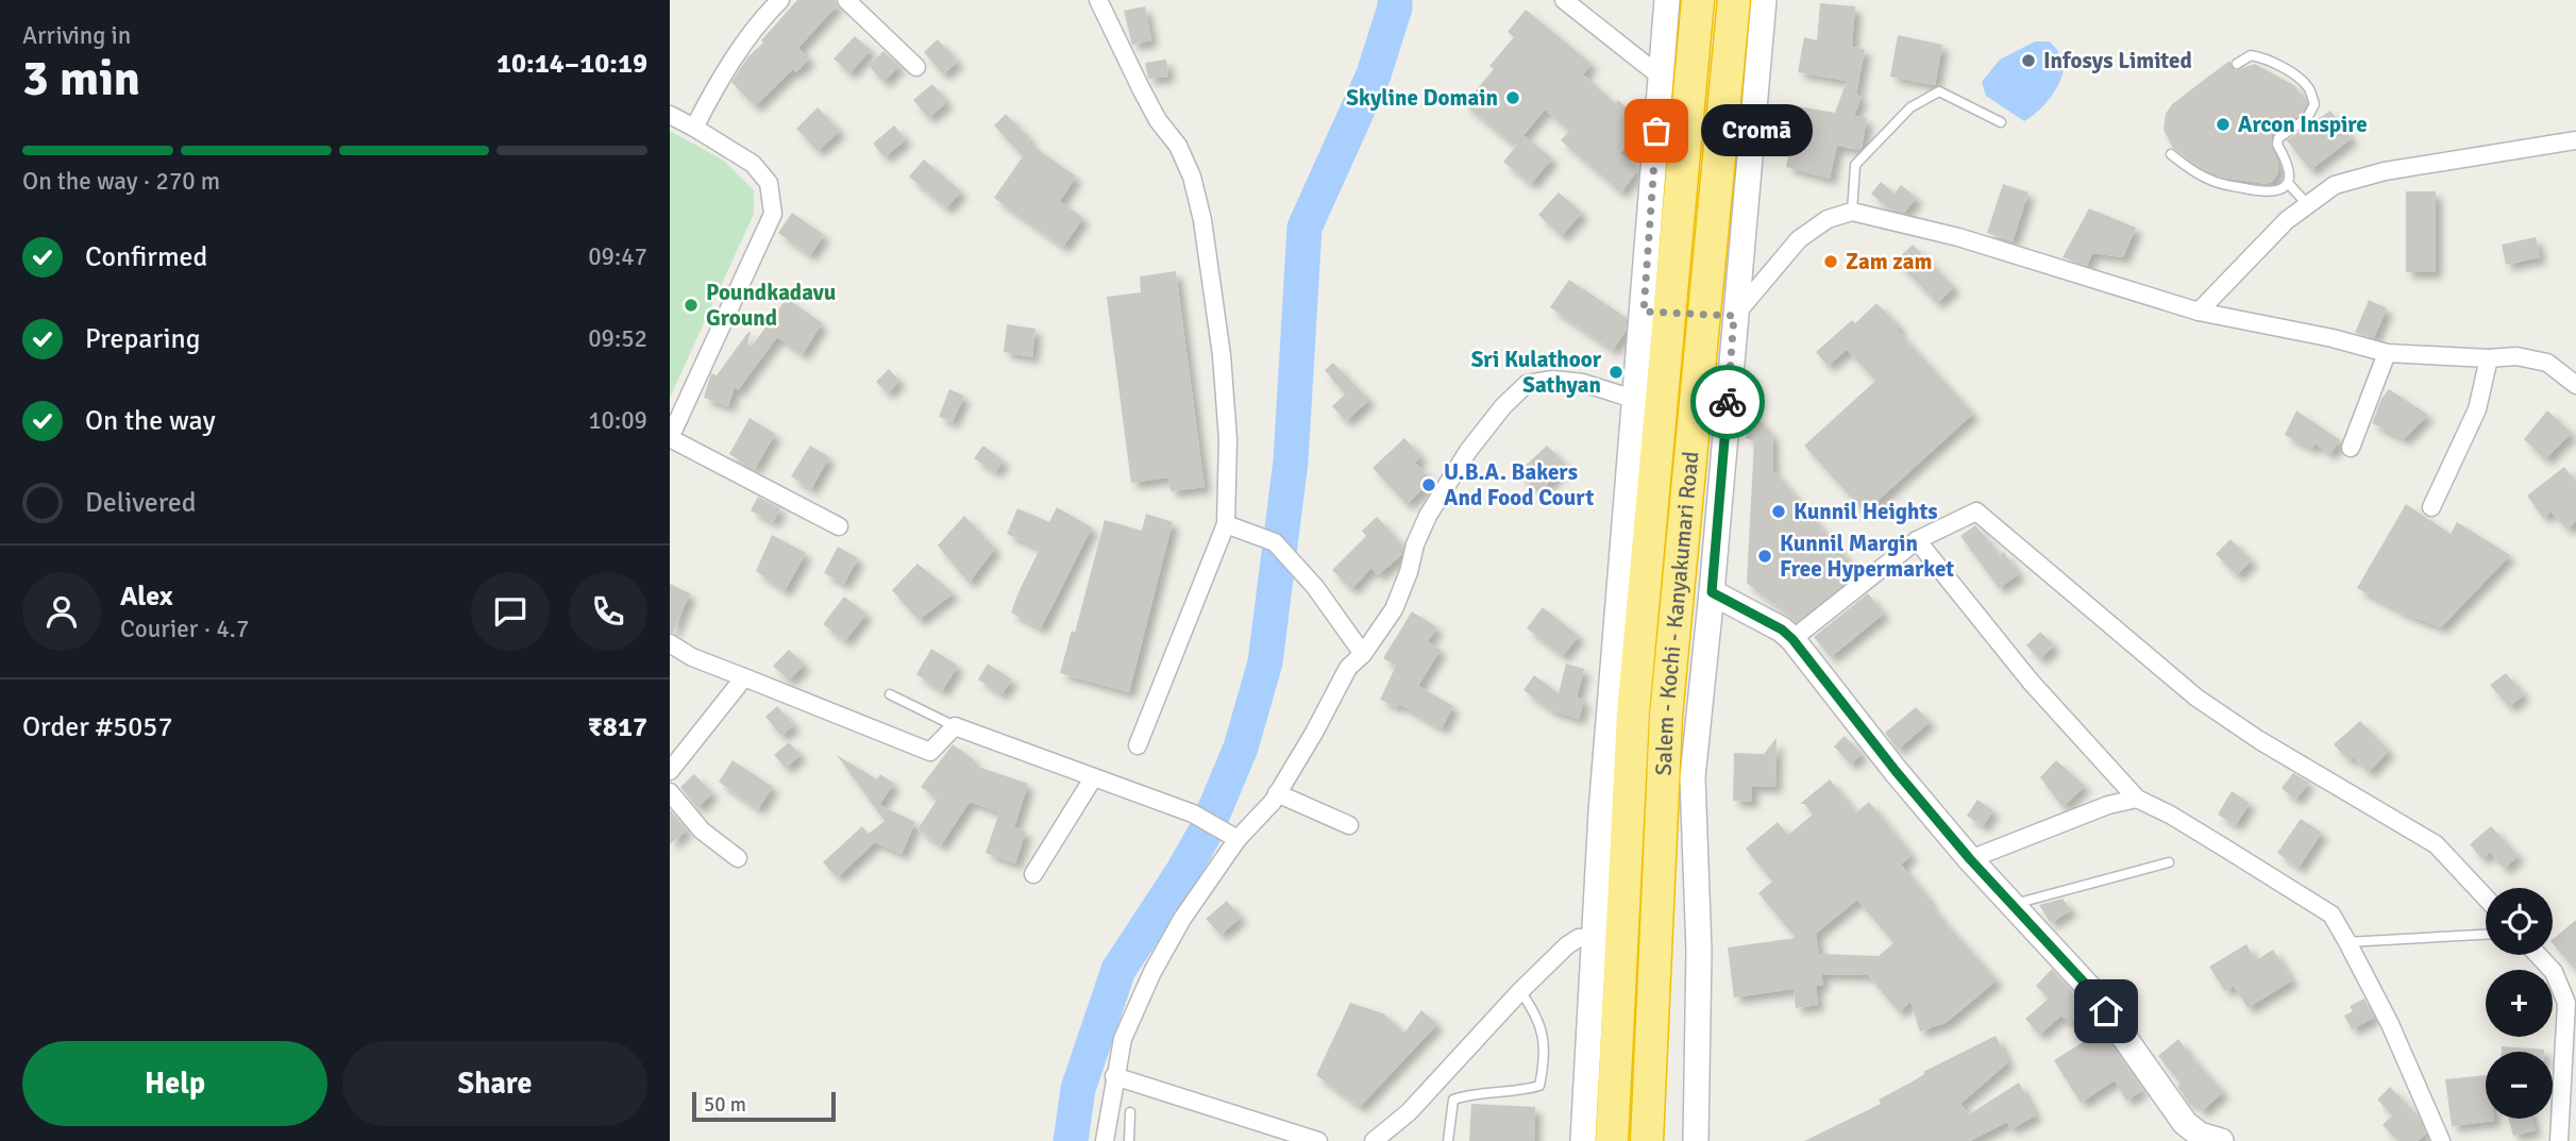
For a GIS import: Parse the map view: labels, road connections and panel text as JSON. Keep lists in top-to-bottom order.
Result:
{
  "streets": {
    "highway": ["Salem - Kochi - Kanyakumari Road"]
  },
  "places": [
    "Infosys Limited",
    "Skyline Domain",
    "Arcon Inspire",
    "Cromā",
    "Zam zam",
    "Poundkadavu Ground",
    "Sri Kulathoor Sathyan",
    "U.B.A. Bakers And Food Court",
    "Kunnil Heights",
    "Kunnil Margin Free Hypermarket"
  ],
  "scale_bar": "50 m",
  "page": {
    "heading": ["3 min", "Arriving in", "10:14–10:19"],
    "panel": [
      "Alex",
      "Courier · 4.7",
      "Order #5057",
      "₹817"
    ],
    "bubble": "Cromā",
    "bar": "On the way · 270 m",
    "list": [
      ["Confirmed", "09:47"],
      ["Preparing", "09:52"],
      ["On the way", "10:09"],
      "Delivered"
    ],
    "map_buttons": ["+", "−"],
    "buttons": ["Help", "Share"],
    "scale": "50 m"
  }
}
